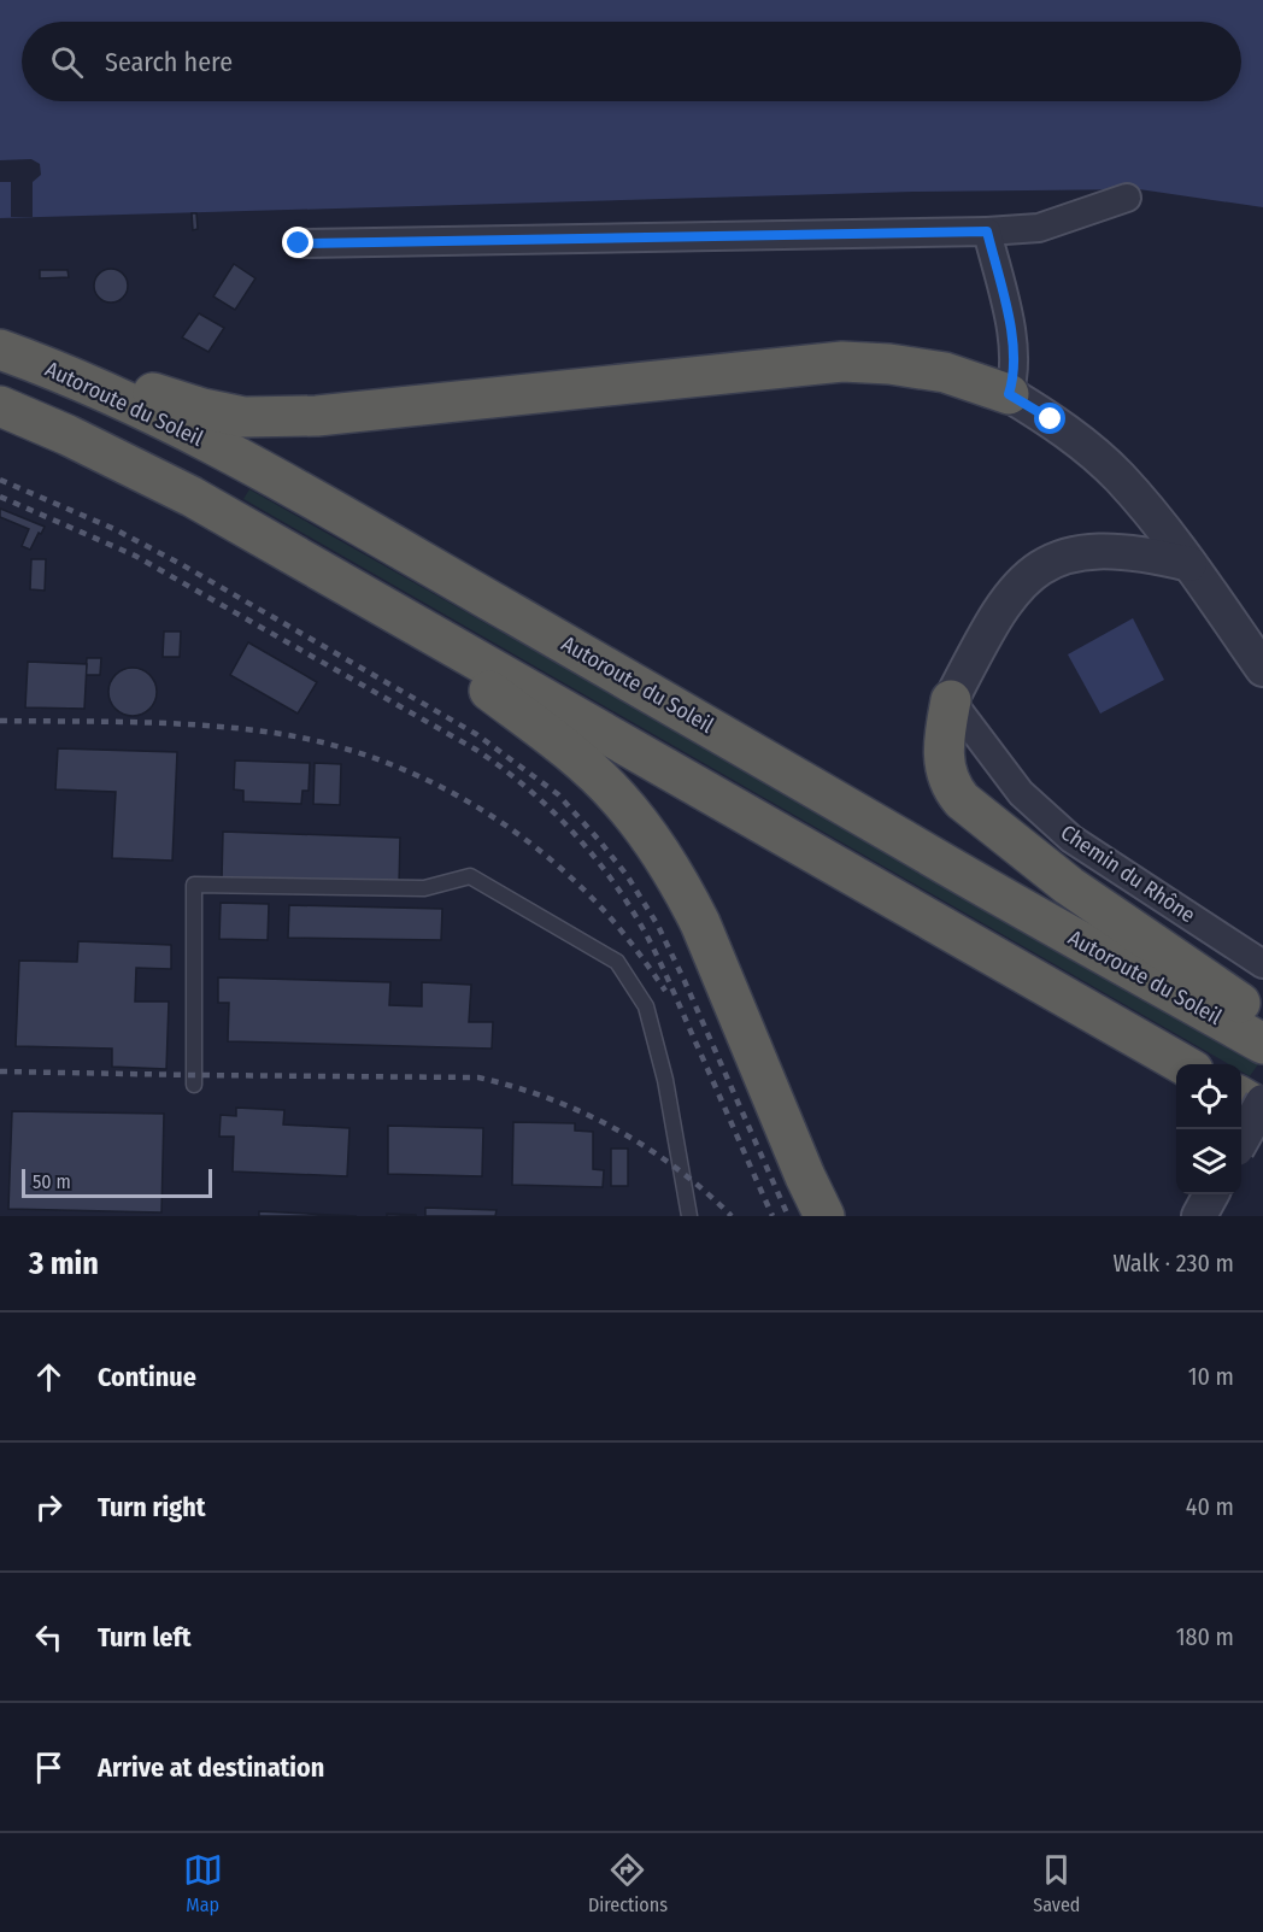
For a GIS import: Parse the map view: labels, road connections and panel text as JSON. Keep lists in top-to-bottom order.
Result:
{
  "streets": {
    "highway": ["Autoroute du Soleil"],
    "street": ["Chemin du Rhône"]
  },
  "scale_bar": "50 m",
  "page": {
    "search": "Search here",
    "scale": "50 m",
    "heading": ["3 min", "Walk · 230 m"],
    "list": [
      ["Continue", "10 m"],
      ["Turn right", "40 m"],
      ["Turn left", "180 m"],
      "Arrive at destination"
    ],
    "nav": ["Map", "Directions", "Saved"]
  }
}
